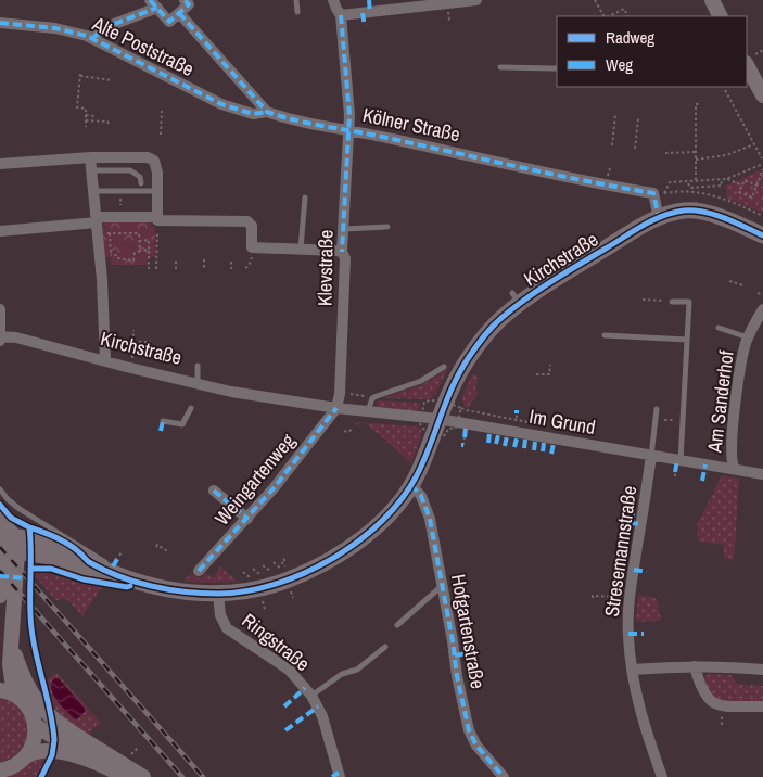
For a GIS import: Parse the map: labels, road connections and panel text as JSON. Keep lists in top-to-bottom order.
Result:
{
  "streets": {
    "main road": ["Kirchstraße"],
    "street": [
      "Alte Poststraße",
      "Kölner Straße",
      "Klevstraße",
      "Am Sanderhof",
      "Im Grund",
      "Weingartenweg",
      "Stresemannstraße",
      "Hofgartenstraße",
      "Ringstraße"
    ]
  },
  "crossings": [
    ["Alte Poststraße", "Kölner Straße"],
    ["Kölner Straße", "Kirchstraße"],
    ["Kölner Straße", "Klevstraße"],
    ["Kirchstraße", "Klevstraße"],
    ["Kirchstraße", "Im Grund"],
    ["Kirchstraße", "Weingartenweg"],
    ["Klevstraße", "Weingartenweg"],
    ["Am Sanderhof", "Im Grund"],
    ["Im Grund", "Stresemannstraße"]
  ],
  "legend": ["Radweg", "Weg"]
}
